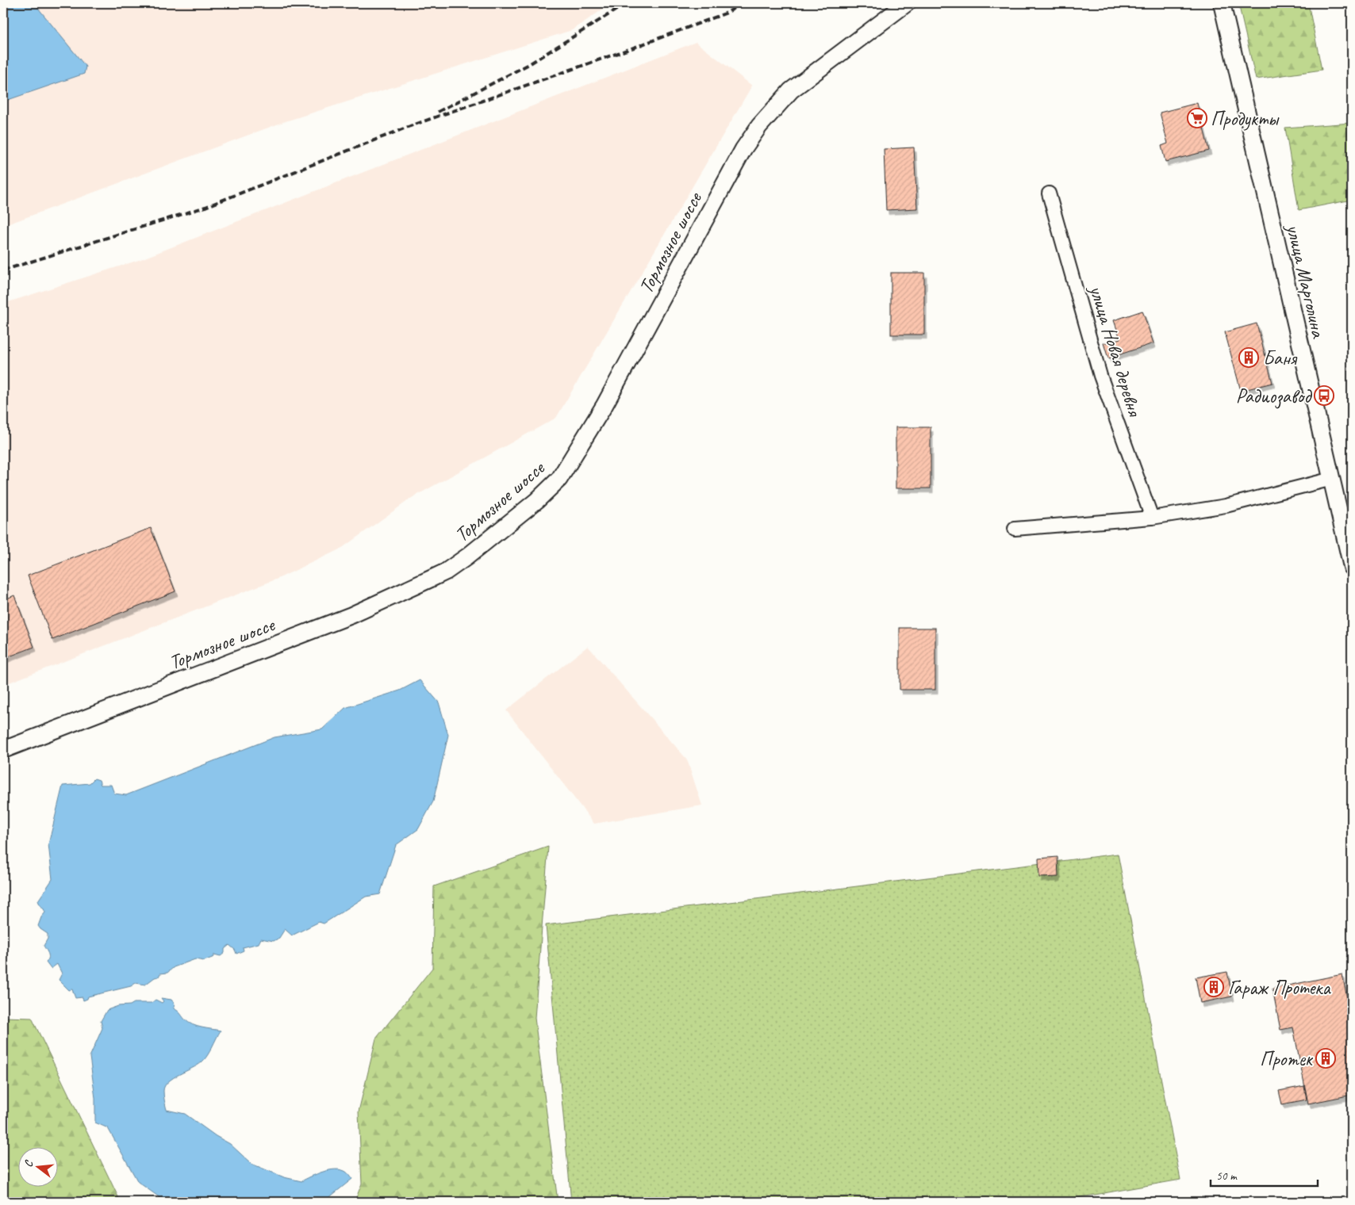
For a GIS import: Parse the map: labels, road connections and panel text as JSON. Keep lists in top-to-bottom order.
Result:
{
  "streets": {
    "street": ["Тормозное шоссе", "улица Марголина", "улица Новая деревня"]
  },
  "places": {
    "supermarket": ["Продукты"],
    "building": ["Баня", "Гараж Протека", "Протек"],
    "bus stop": ["Радиозавод"]
  },
  "scale_bar": "50 m",
  "north": "left"
}
